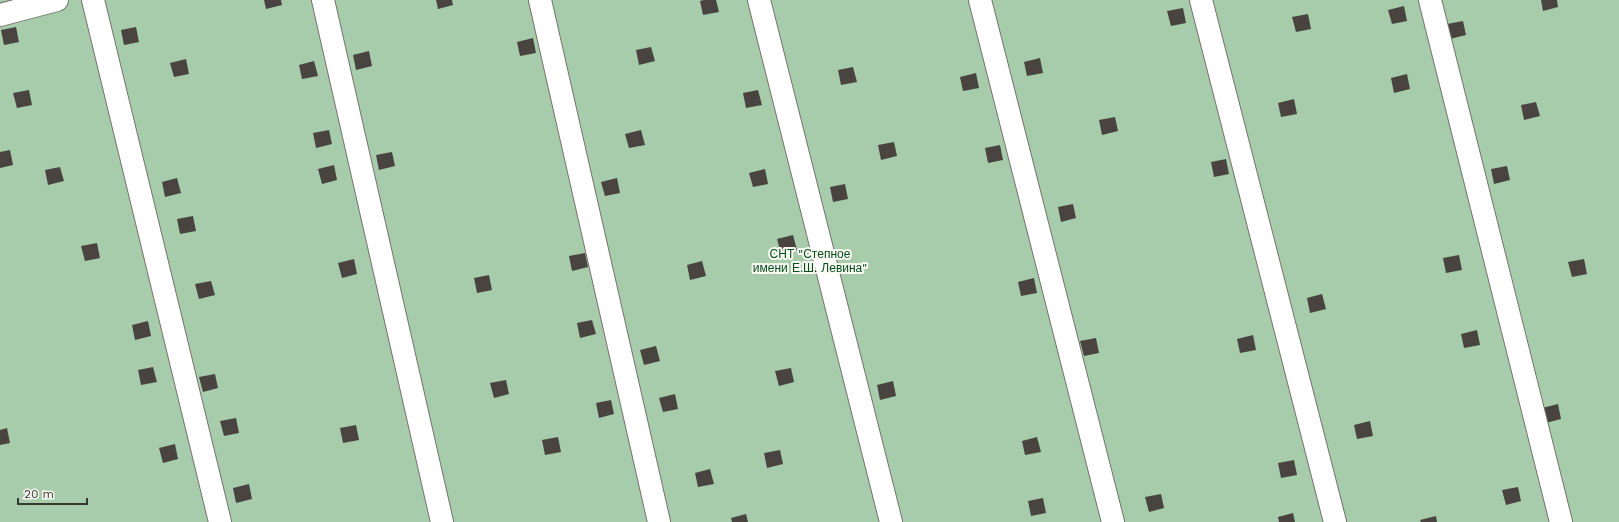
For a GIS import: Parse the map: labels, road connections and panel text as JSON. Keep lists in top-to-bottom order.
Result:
{
  "parks": ["СНТ \"Степное имени Е.Ш. Левина\""],
  "scale_bar": "20 m"
}
